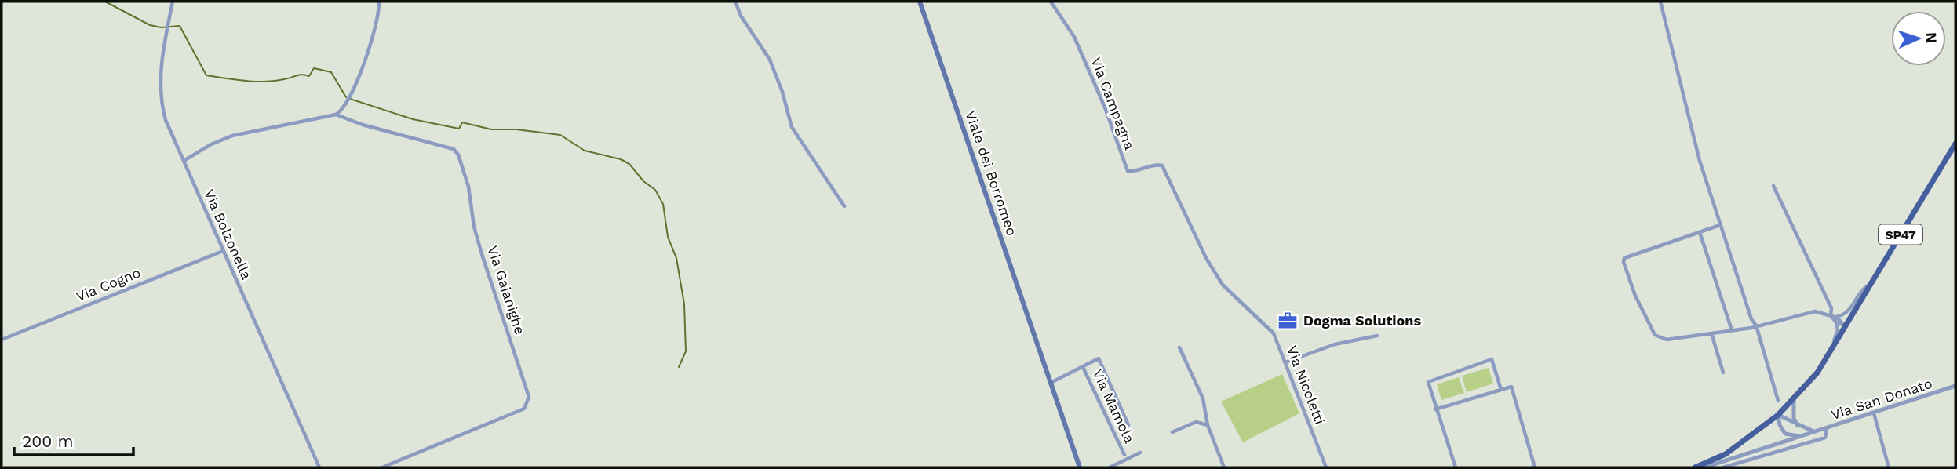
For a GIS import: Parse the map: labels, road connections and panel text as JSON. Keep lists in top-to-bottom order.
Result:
{
  "streets": {
    "main road": ["Viale dei Borromeo", "SP47"],
    "street": [
      "Via Campagna",
      "Via Bolzonella",
      "Via Cogno",
      "Via Gaianighe",
      "Via Nicoletti",
      "Via San Donato",
      "Via Mamola"
    ]
  },
  "crossings": [
    ["Via Campagna", "Via Nicoletti"],
    ["Viale dei Borromeo", "Via Mamola"],
    ["Via Bolzonella", "Via Cogno"]
  ],
  "places": {
    "office": ["Dogma Solutions"]
  },
  "scale_bar": "200 m",
  "north": "right"
}
